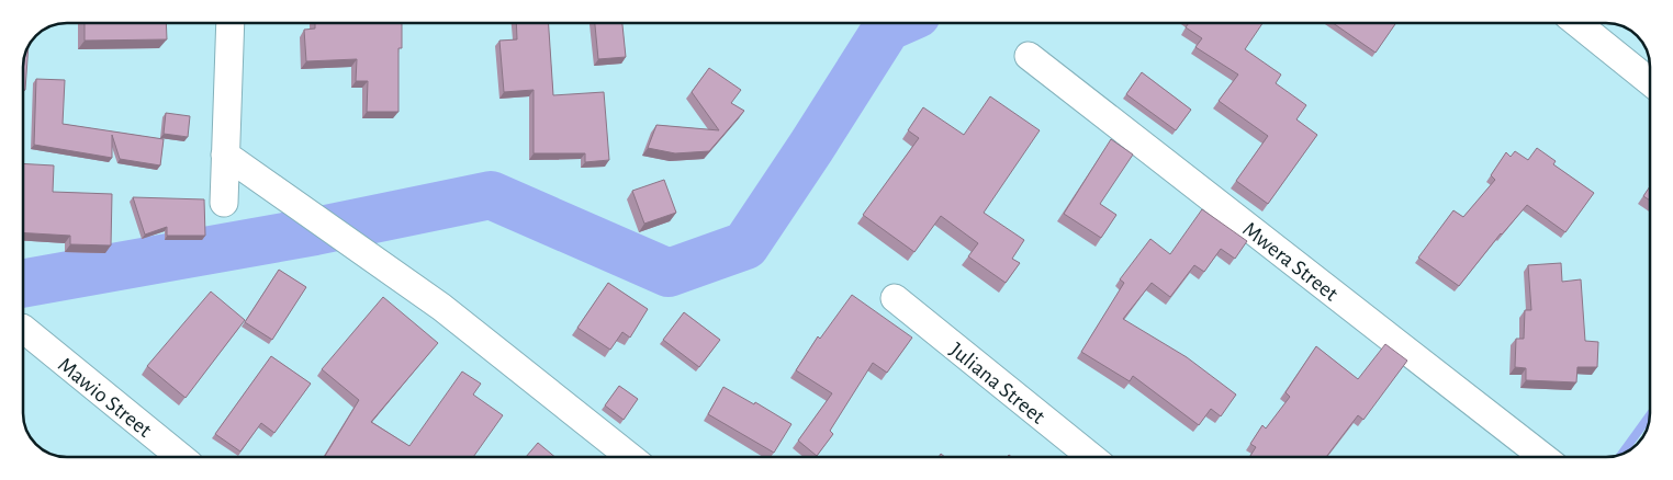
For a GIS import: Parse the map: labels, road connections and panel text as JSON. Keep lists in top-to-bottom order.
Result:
{
  "streets": {
    "street": ["Mwera Street", "Juliana Street", "Mawio Street"]
  }
}
